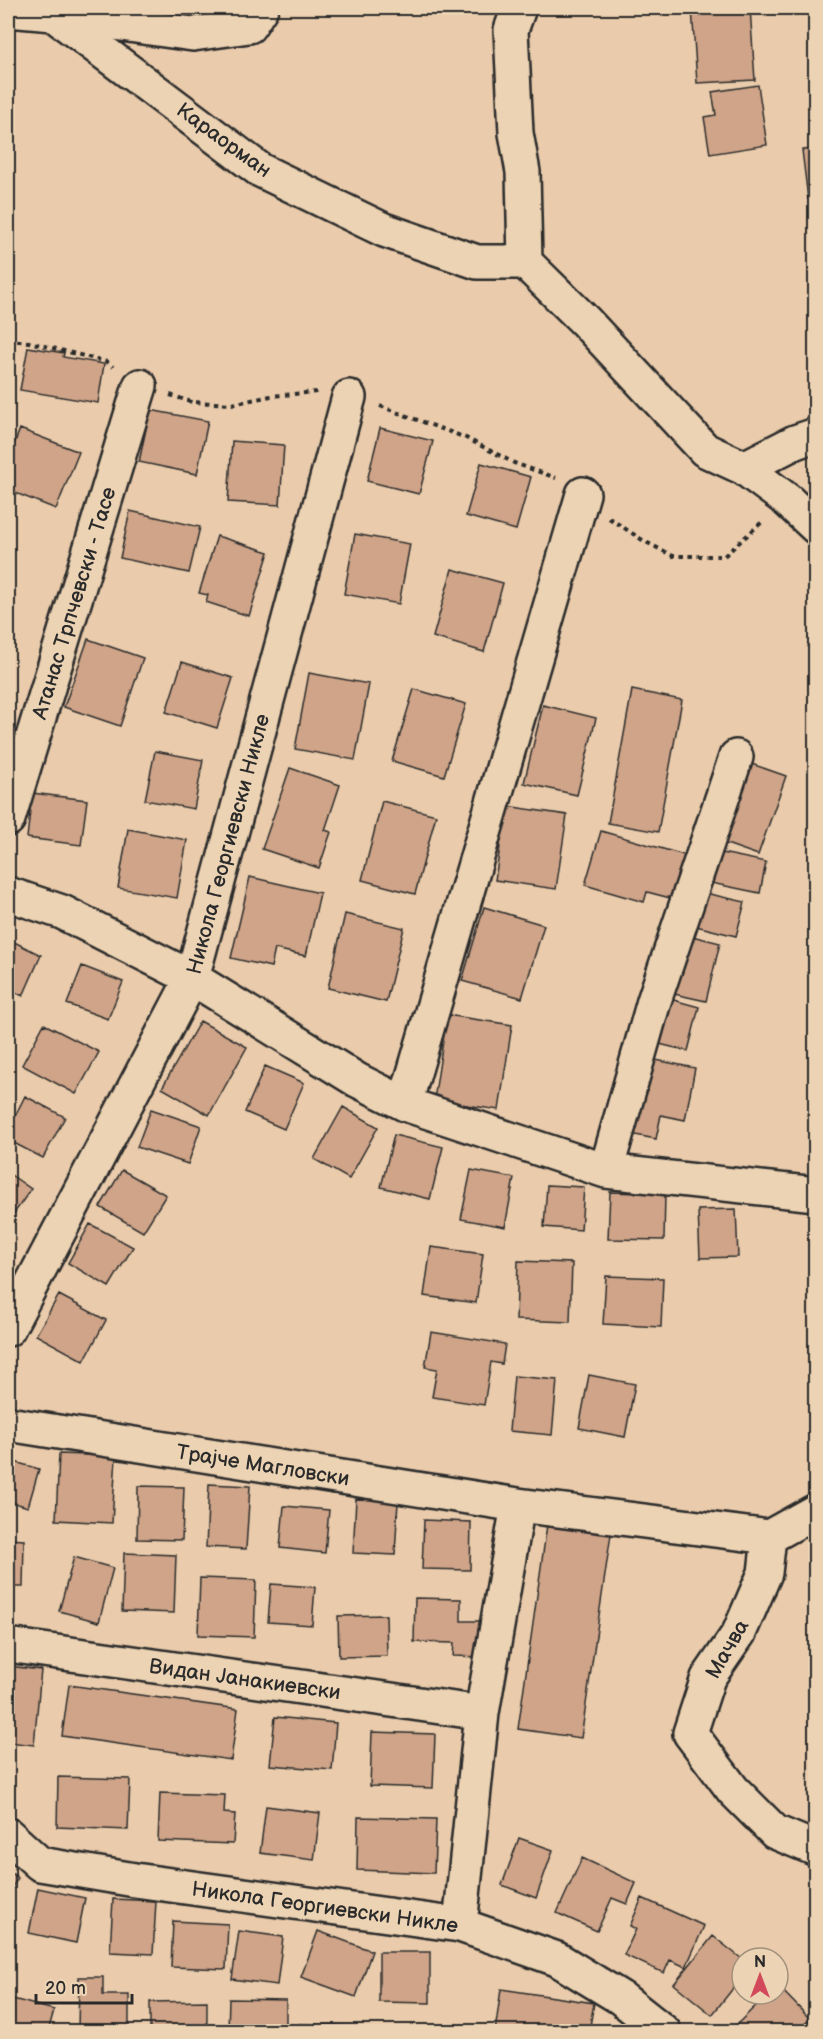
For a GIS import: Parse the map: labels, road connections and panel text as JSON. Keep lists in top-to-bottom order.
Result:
{
  "streets": {
    "street": [
      "Караорман",
      "Атанас Трпчевски - Тасе",
      "Никола Георгиевски Никле",
      "Трајче Магловски",
      "Мачва",
      "Видан Јанакиевски"
    ]
  },
  "crossings": [
    ["Трајче Магловски", "Мачва"]
  ],
  "scale_bar": "20 m",
  "north": "top"
}
